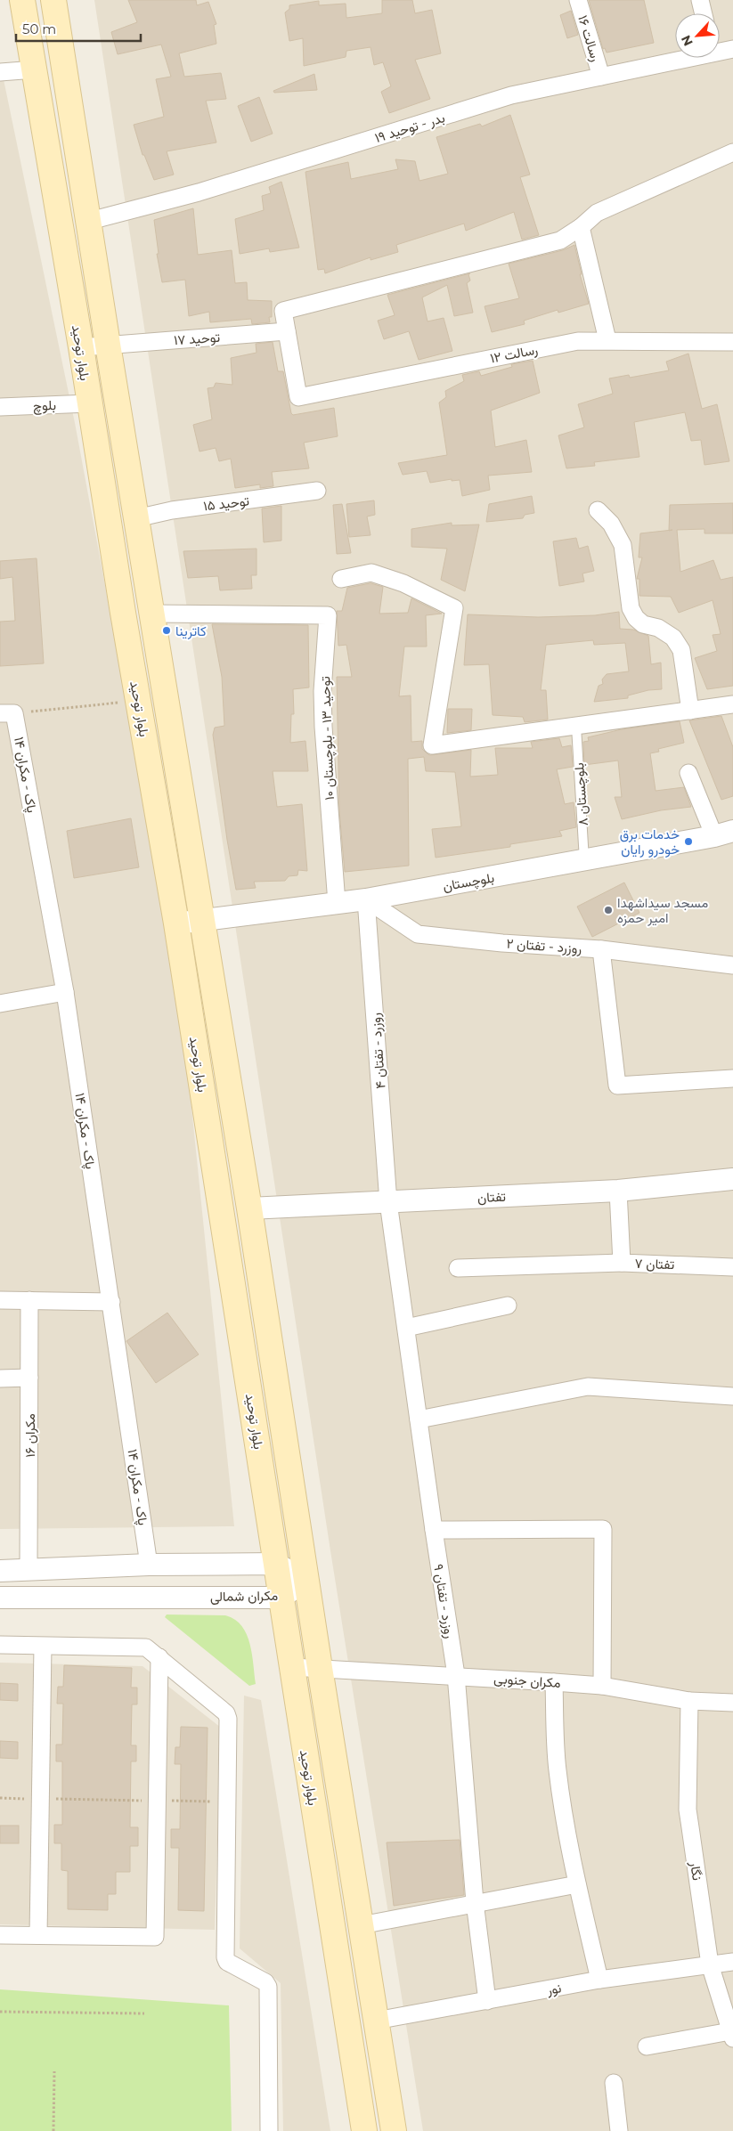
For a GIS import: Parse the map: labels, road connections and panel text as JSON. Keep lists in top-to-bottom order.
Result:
{
  "streets": {
    "main road": ["بلوار توحید"],
    "street": [
      "رسالت ۱۶",
      "بدر - توحید ۱۹",
      "توحید ۱۷",
      "رسالت ۱۲",
      "بلوچ",
      "توحید ۱۵",
      "توحید ۱۳ - بلوچستان ۱۰",
      "پاک - مکران ۱۴",
      "بلوچستان",
      "روزرد - تفتان ۲",
      "روزرد - تفتان ۴",
      "تفتان",
      "تفتان ۷",
      "مکران ۱۶",
      "مکران شمالی",
      "روزرد - تفتان ۹",
      "مکران جنوبی",
      "نگار",
      "نور"
    ],
    "lane": ["بلوچستان ۸"]
  },
  "crossings": [
    ["رسالت ۱۶", "بدر - توحید ۱۹"],
    ["بدر - توحید ۱۹", "بلوار توحید"],
    ["توحید ۱۷", "بلوار توحید"],
    ["توحید ۱۷", "رسالت ۱۲"],
    ["بلوار توحید", "بلوچ"],
    ["بلوار توحید", "توحید ۱۵"],
    ["بلوار توحید", "توحید ۱۳ - بلوچستان ۱۰"],
    ["بلوار توحید", "بلوچستان"],
    ["بلوار توحید", "تفتان"],
    ["بلوار توحید", "مکران شمالی"],
    ["بلوار توحید", "مکران جنوبی"],
    ["بلوار توحید", "نور"],
    ["توحید ۱۳ - بلوچستان ۱۰", "بلوچستان"],
    ["پاک - مکران ۱۴", "مکران شمالی"],
    ["بلوچستان ۸", "بلوچستان"],
    ["بلوچستان", "روزرد - تفتان ۲"],
    ["بلوچستان", "روزرد - تفتان ۴"],
    ["روزرد - تفتان ۲", "روزرد - تفتان ۴"],
    ["روزرد - تفتان ۴", "تفتان"],
    ["روزرد - تفتان ۴", "روزرد - تفتان ۹"],
    ["تفتان", "تفتان ۷"],
    ["تفتان", "روزرد - تفتان ۹"],
    ["مکران ۱۶", "مکران شمالی"],
    ["روزرد - تفتان ۹", "مکران جنوبی"],
    ["روزرد - تفتان ۹", "نور"],
    ["مکران جنوبی", "نگار"],
    ["نگار", "نور"]
  ],
  "places": ["کاترینا", "خدمات برق خودرو رایان", "مسجد سیداشهدا امیر حمزه"],
  "scale_bar": "50 m",
  "north": "bottom left"
}
